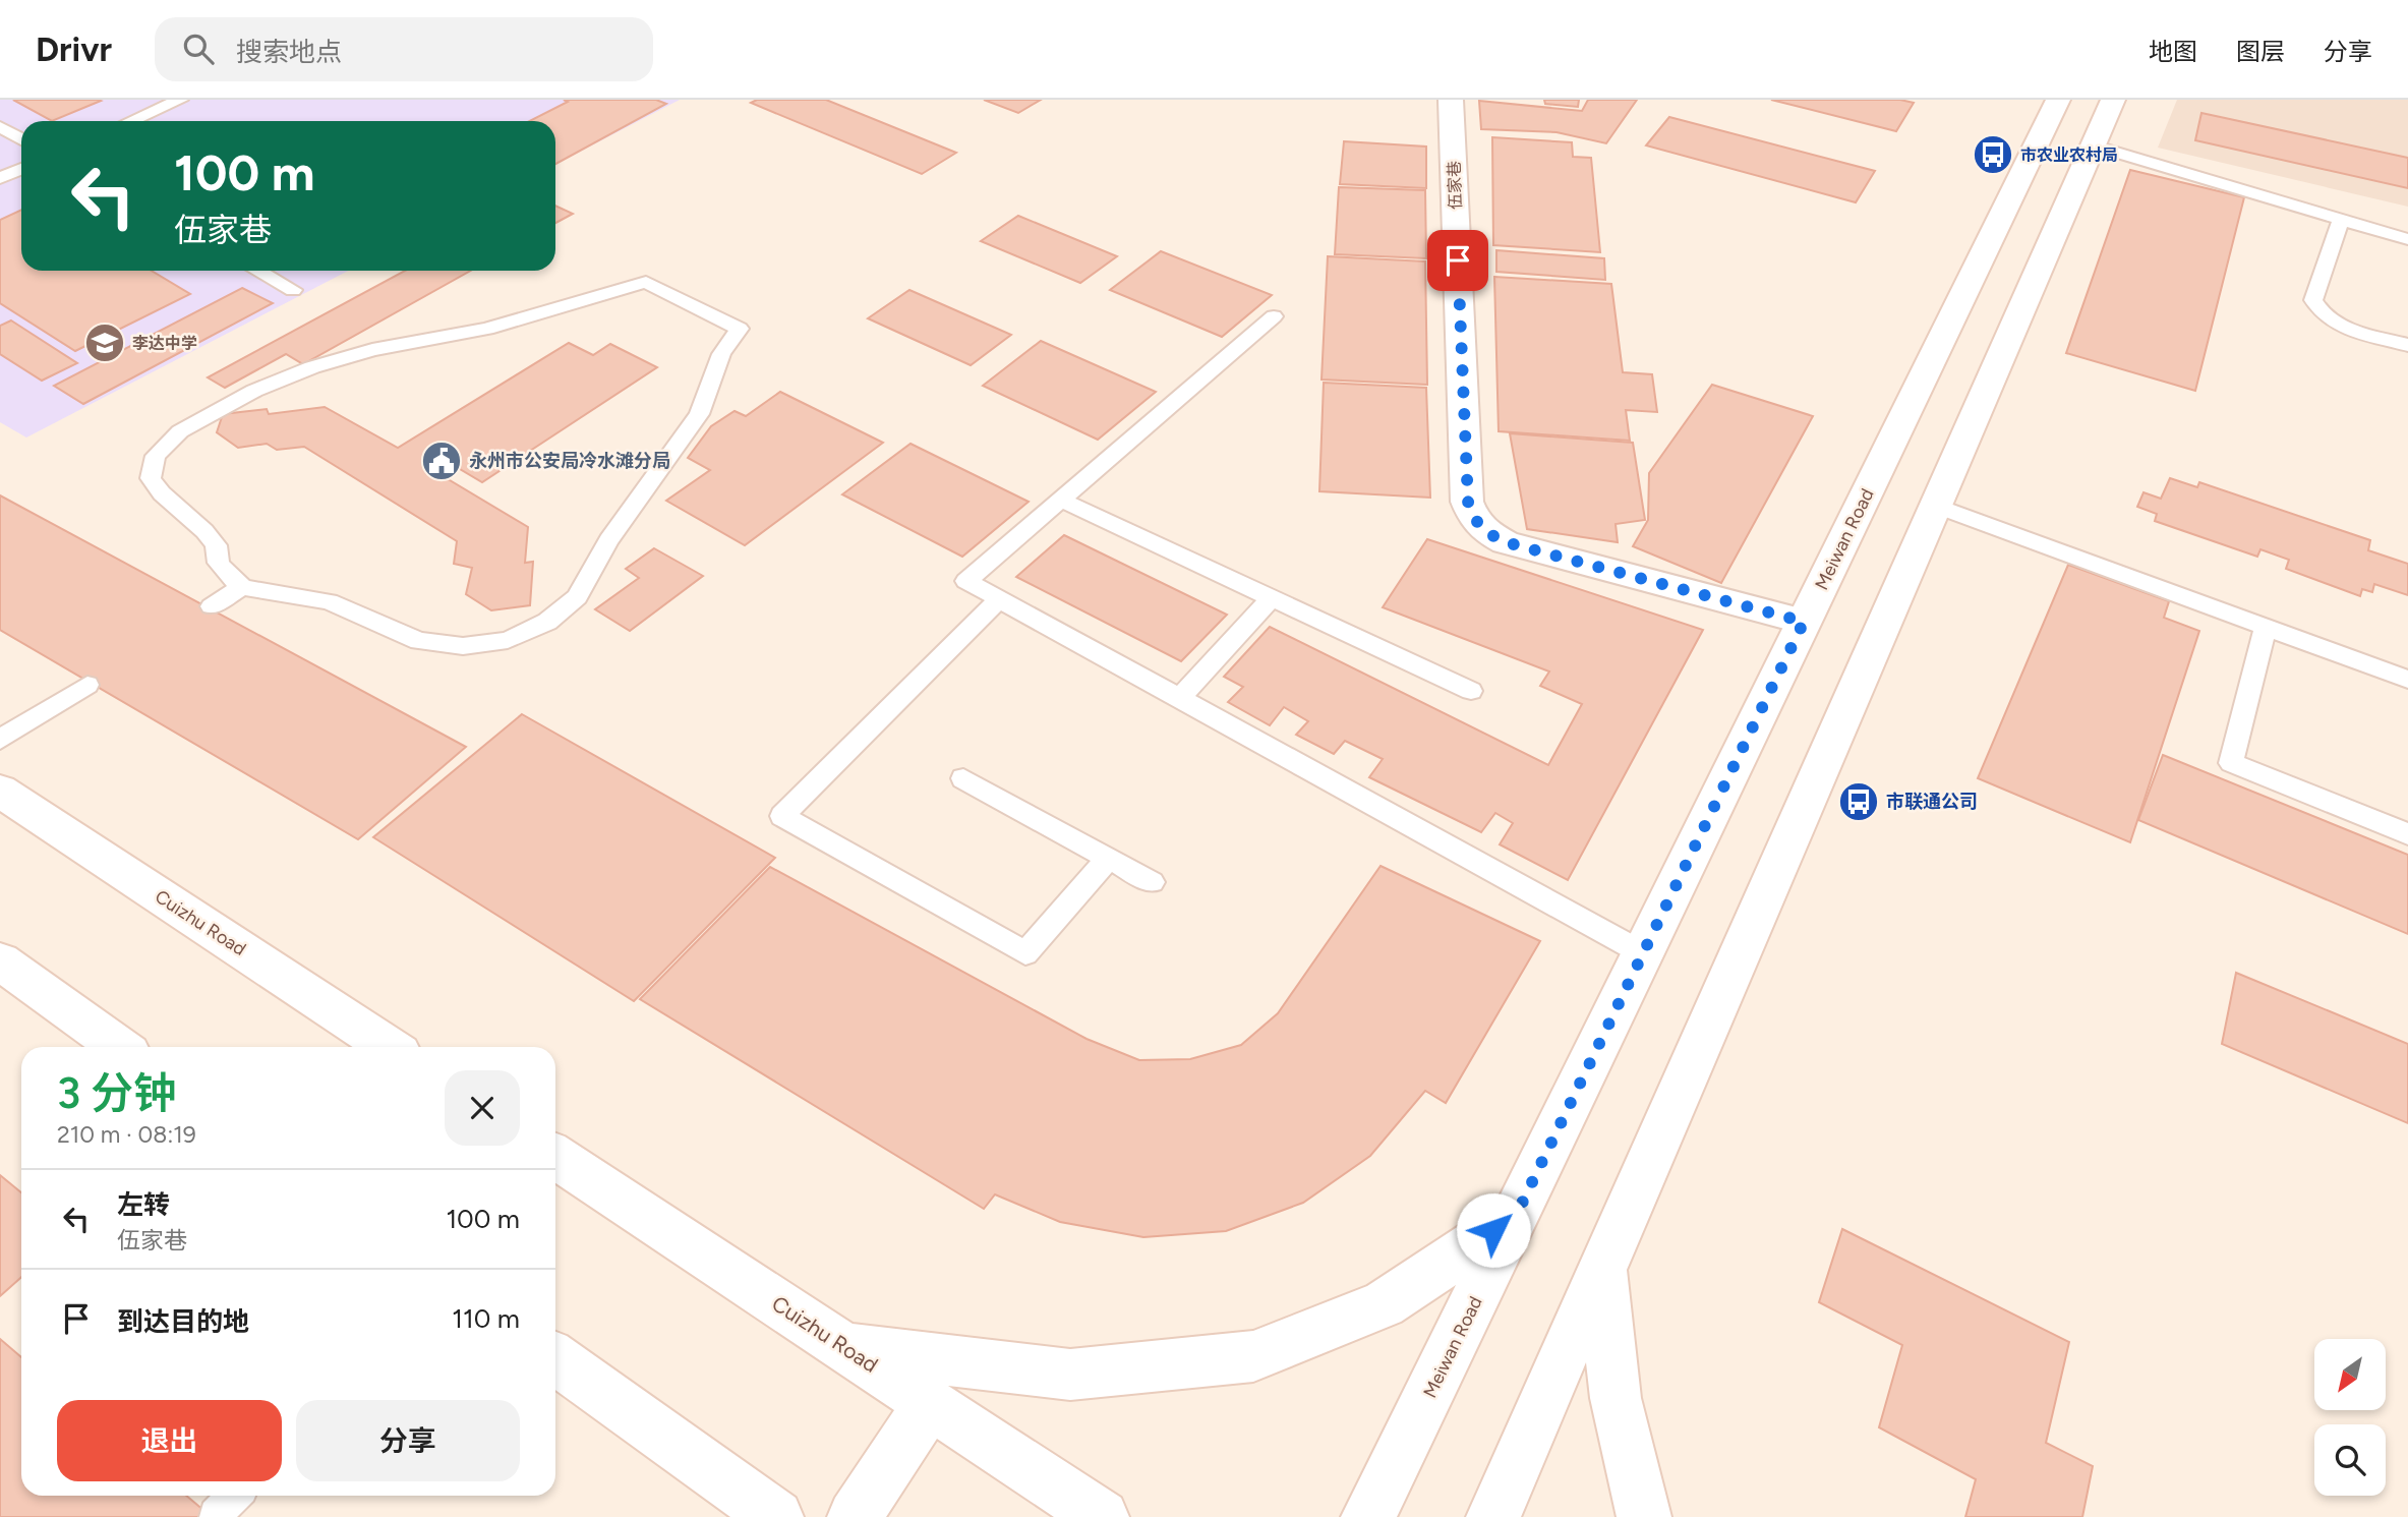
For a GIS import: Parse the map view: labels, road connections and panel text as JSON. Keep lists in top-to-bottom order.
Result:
{
  "streets": {
    "street": ["伍家巷", "Meiwan Road", "Cuizhu Road"]
  },
  "crossings": [
    ["伍家巷", "Meiwan Road"]
  ],
  "places": {
    "bus stop": ["市农业农村局", "市联通公司"],
    "school or university": ["李达中学"],
    "public building": ["永州市公安局冷水滩分局"]
  },
  "north": "bottom left",
  "page": {
    "header": "Drivr",
    "search": "搜索地点",
    "nav": ["地图", "图层", "分享"],
    "turn": ["100 m", "伍家巷"],
    "heading": ["3 分钟", "210 m · 08:19"],
    "list": [
      {
        "name": "左转",
        "note": "伍家巷",
        "value": "100 m"
      },
      {
        "name": "到达目的地",
        "value": "110 m"
      }
    ],
    "buttons": ["退出", "分享"]
  }
}
